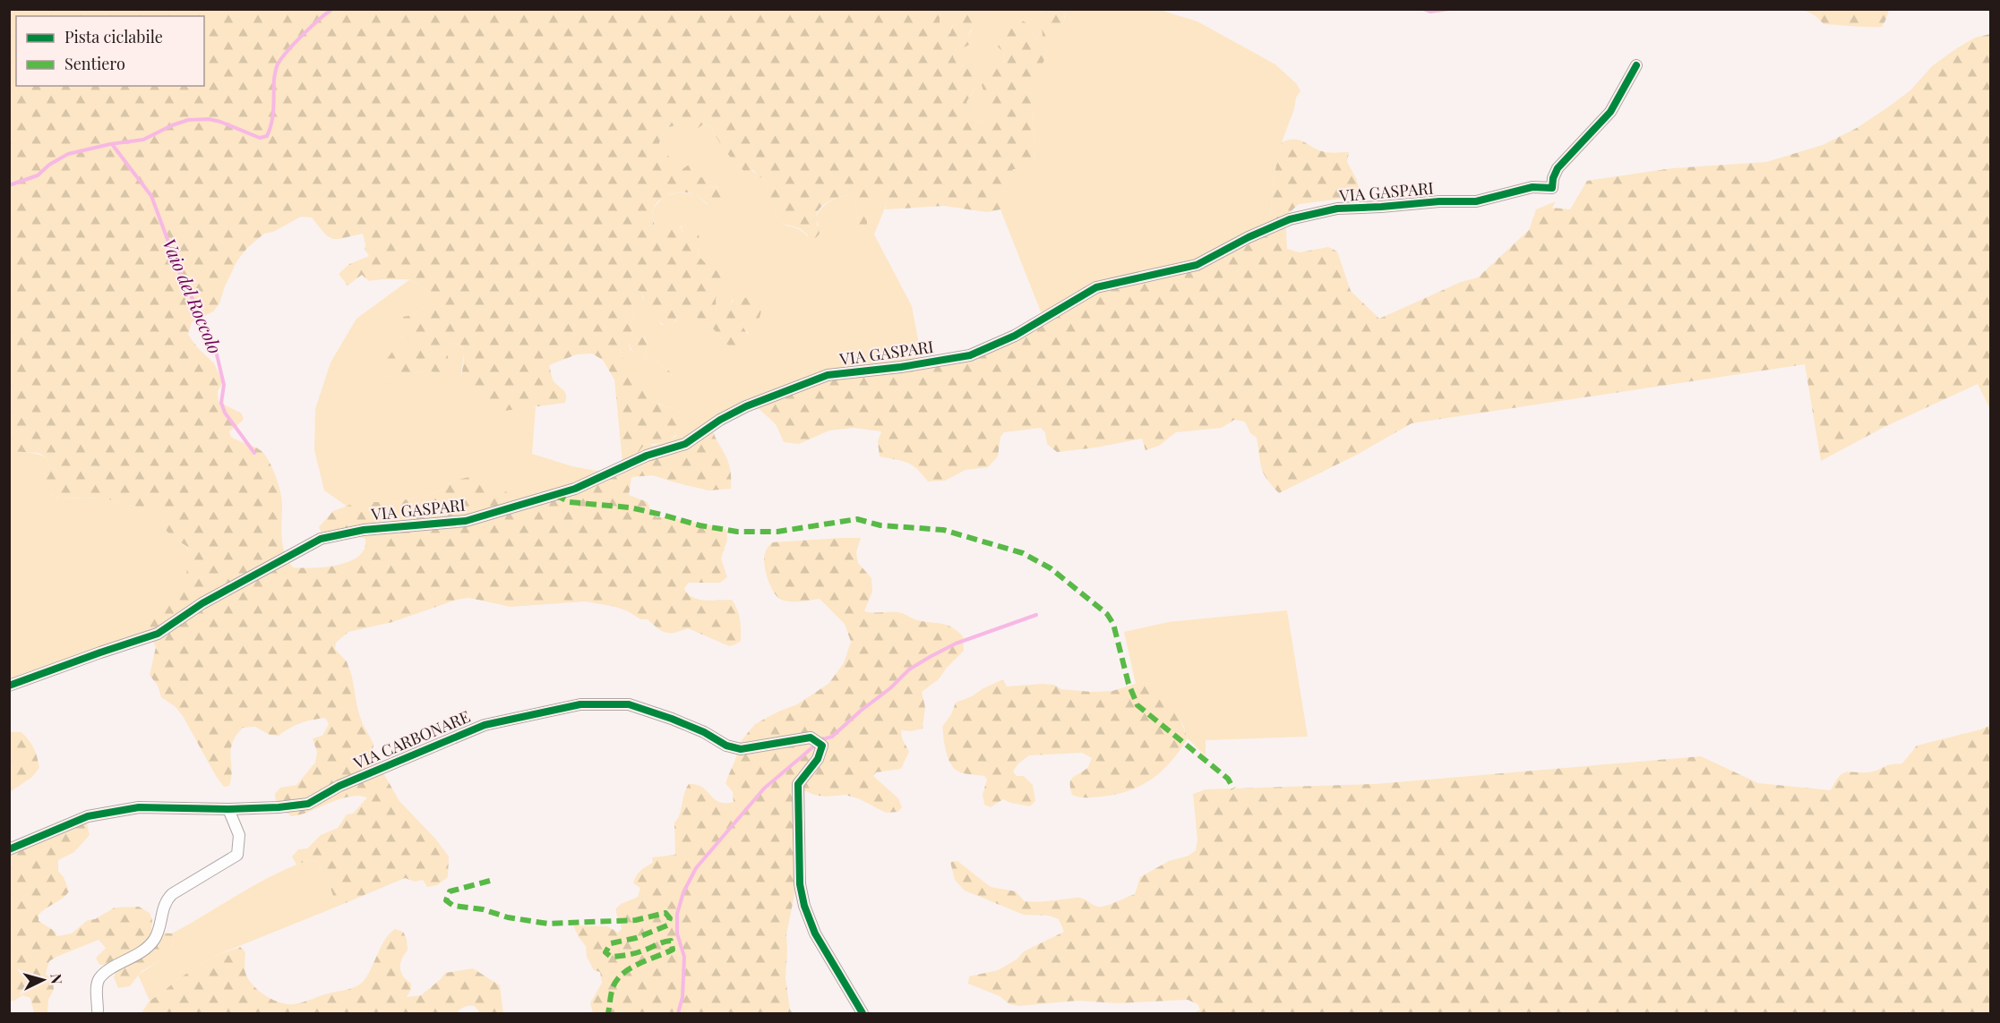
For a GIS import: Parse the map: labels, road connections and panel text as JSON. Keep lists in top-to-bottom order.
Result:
{
  "streets": {
    "street": ["VIA GASPARI", "VIA CARBONARE"]
  },
  "water": ["Vaio del Roccolo"],
  "legend": ["Pista ciclabile", "Sentiero"],
  "north": "right"
}
